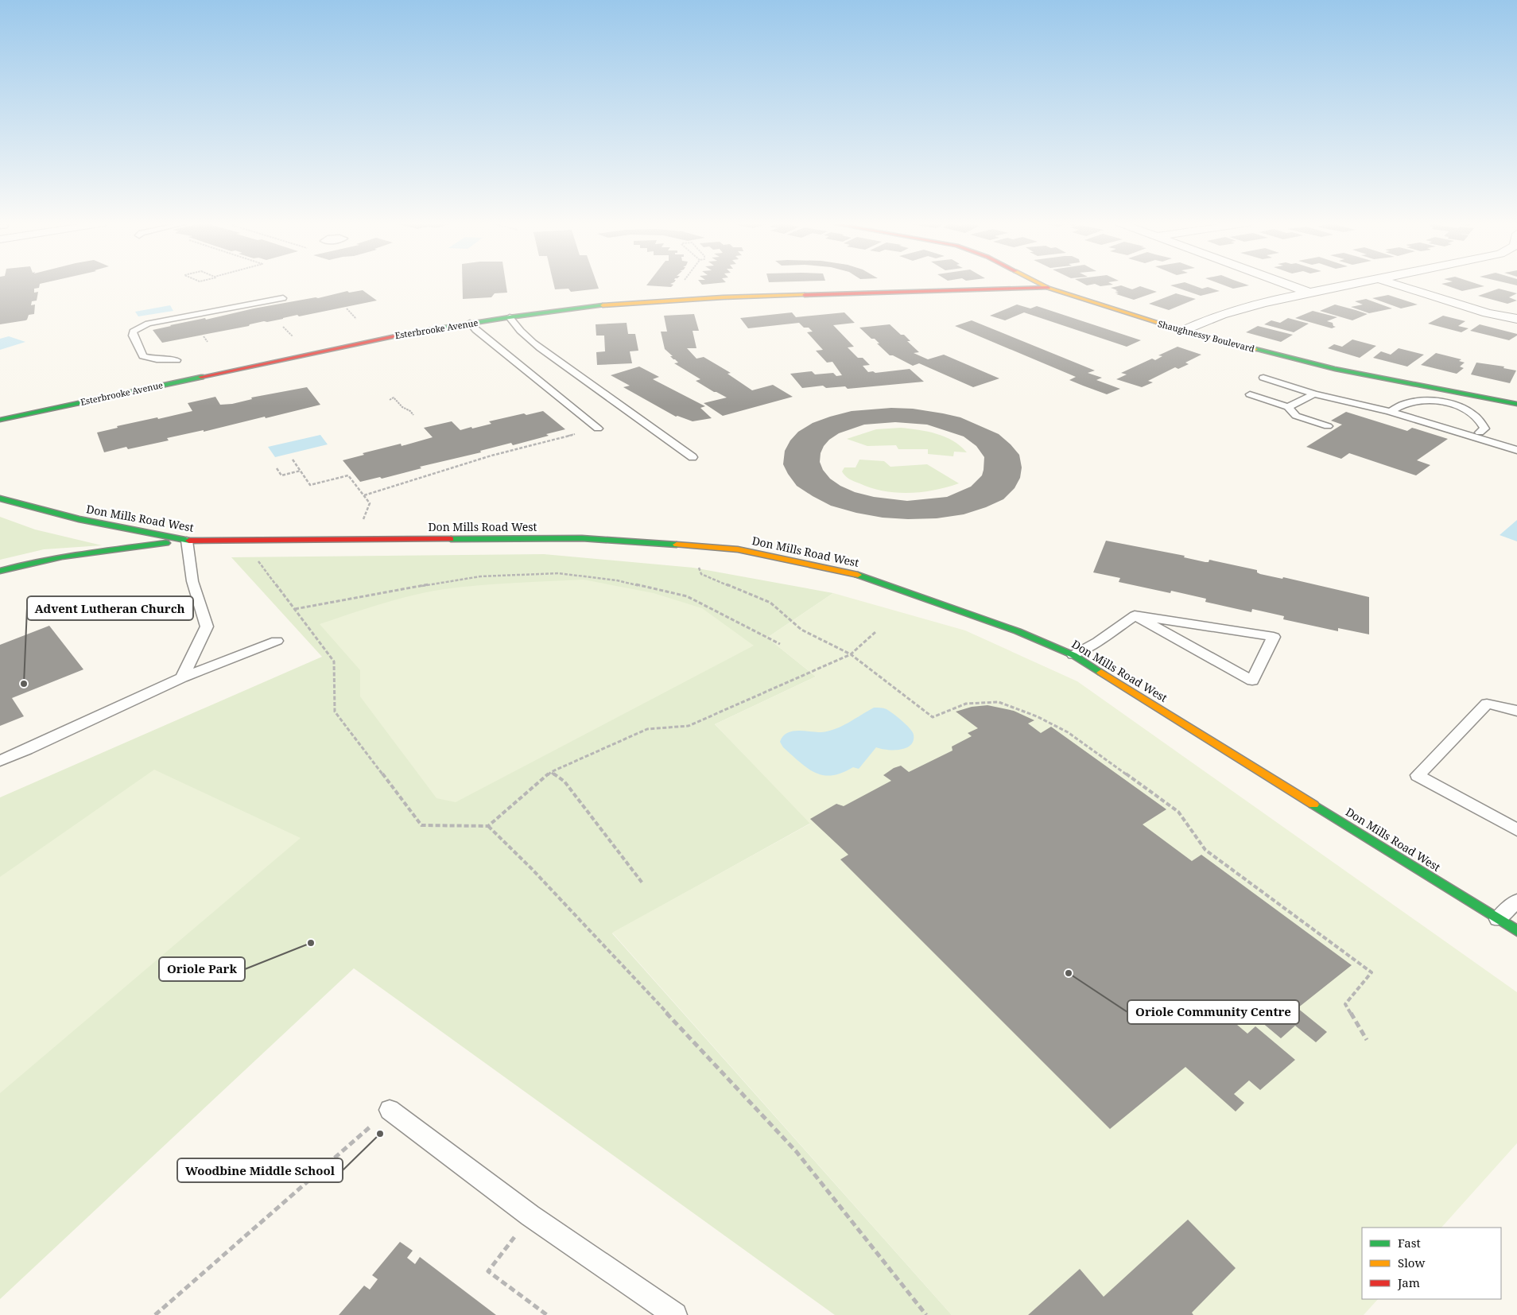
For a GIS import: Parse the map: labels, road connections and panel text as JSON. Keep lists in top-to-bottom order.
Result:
{
  "streets": {
    "street": ["Esterbrooke Avenue", "Shaughnessy Boulevard", "Don Mills Road West"]
  },
  "crossings": [
    ["Esterbrooke Avenue", "Shaughnessy Boulevard"]
  ],
  "places": [
    "Advent Lutheran Church",
    "Oriole Park",
    "Oriole Community Centre",
    "Woodbine Middle School"
  ],
  "legend": ["Fast", "Slow", "Jam"]
}
